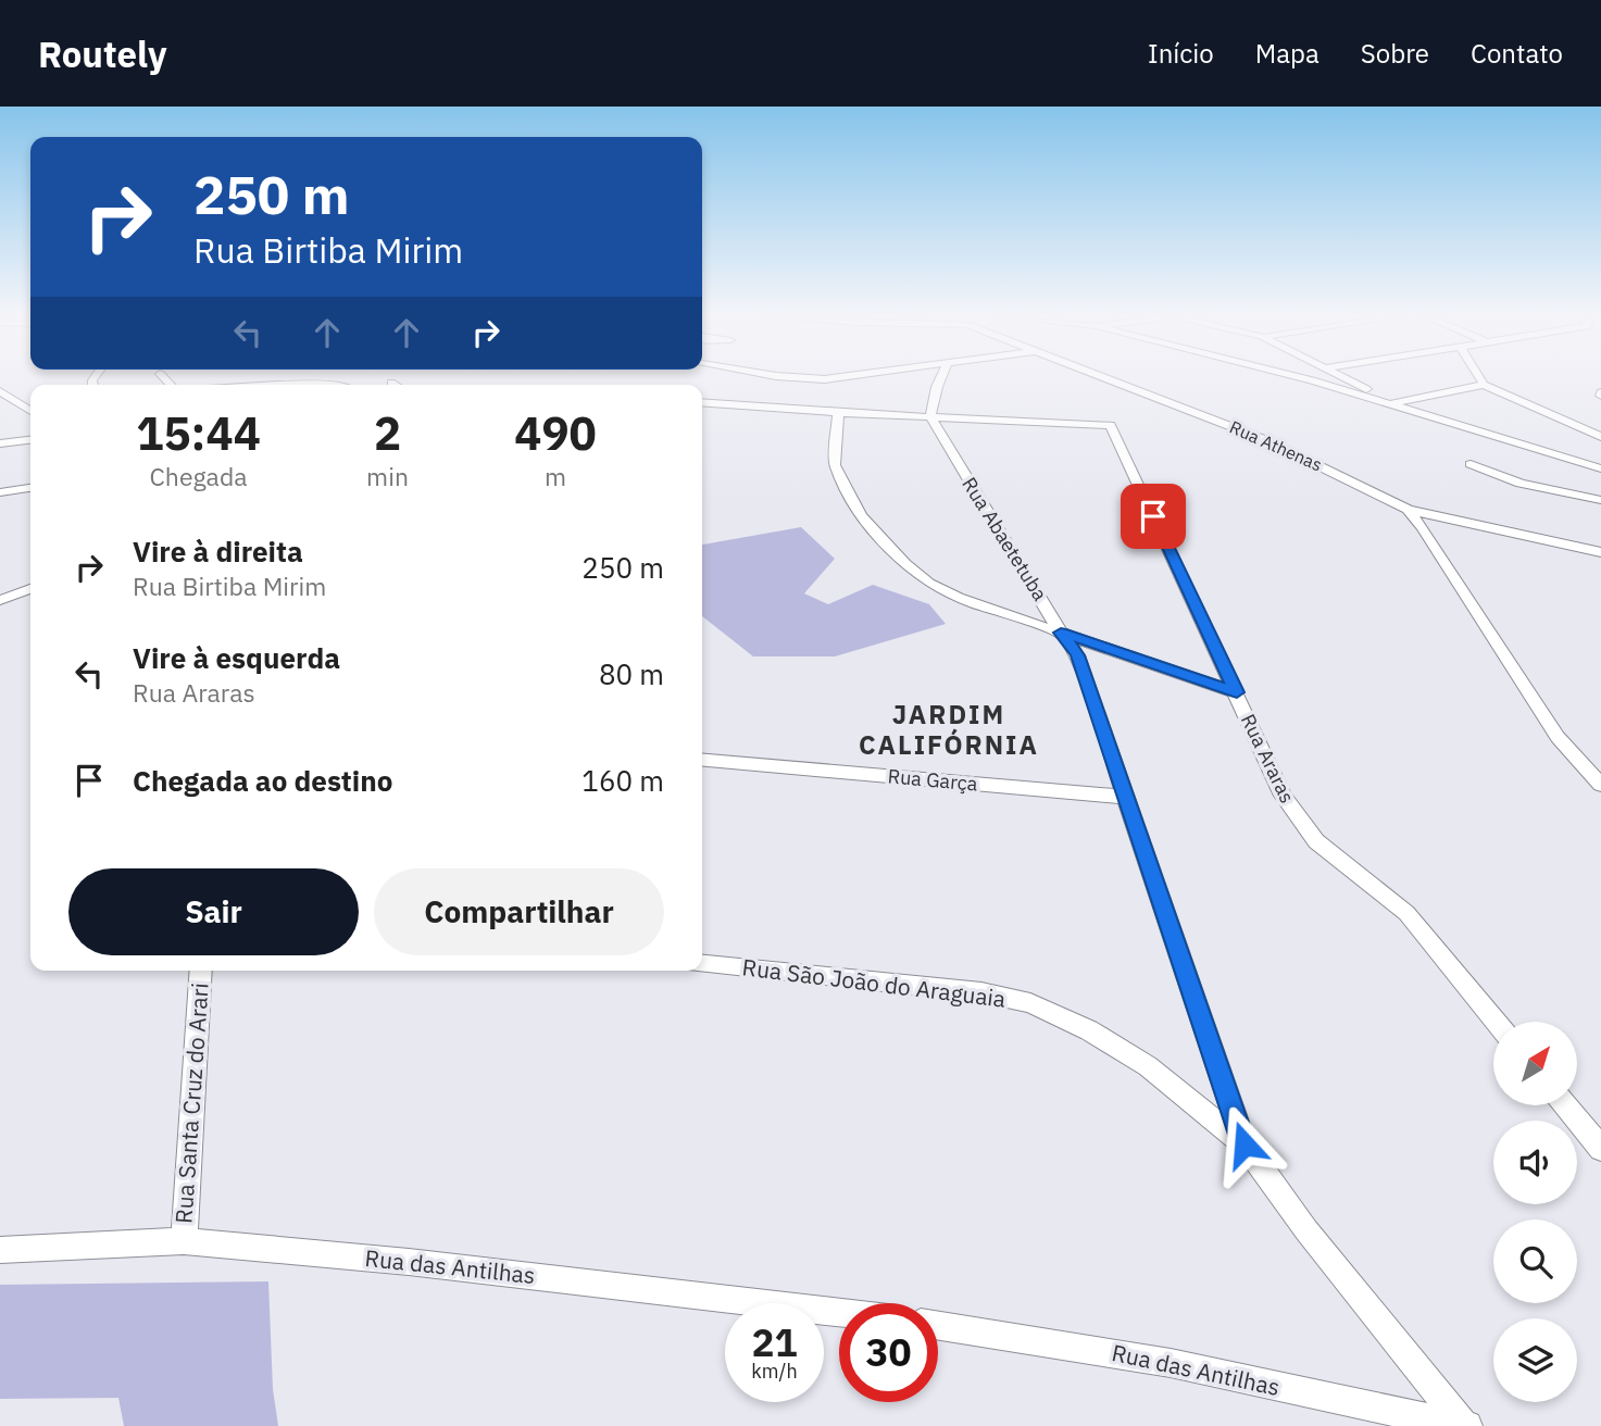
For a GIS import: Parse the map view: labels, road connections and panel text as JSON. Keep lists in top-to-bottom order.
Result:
{
  "streets": {
    "street": [
      "Rua Athenas",
      "Rua Abaetetuba",
      "Rua Araras",
      "Rua Garça",
      "Rua São João do Araguaia",
      "Rua Santa Cruz do Arari",
      "Rua das Antilhas"
    ]
  },
  "crossings": [
    ["Rua Abaetetuba", "Rua Araras"],
    ["Rua Abaetetuba", "Rua Garça"],
    ["Rua Abaetetuba", "Rua São João do Araguaia"],
    ["Rua São João do Araguaia", "Rua das Antilhas"],
    ["Rua Santa Cruz do Arari", "Rua das Antilhas"]
  ],
  "districts": ["JARDIM CALIFÓRNIA"],
  "north": "top right",
  "page": {
    "header": "Routely",
    "nav": [
      "Início",
      "Mapa",
      "Sobre",
      "Contato"
    ],
    "turn": ["250 m", "Rua Birtiba Mirim"],
    "eta": [
      "15:44",
      "Chegada",
      "2",
      "min",
      "490",
      "m"
    ],
    "list": [
      {
        "name": "Vire à direita",
        "note": "Rua Birtiba Mirim",
        "value": "250 m"
      },
      {
        "name": "Vire à esquerda",
        "note": "Rua Araras",
        "value": "80 m"
      },
      {
        "name": "Chegada ao destino",
        "value": "160 m"
      }
    ],
    "buttons": ["Sair", "Compartilhar"],
    "speed": "21 km/h",
    "limit": "30"
  }
}
